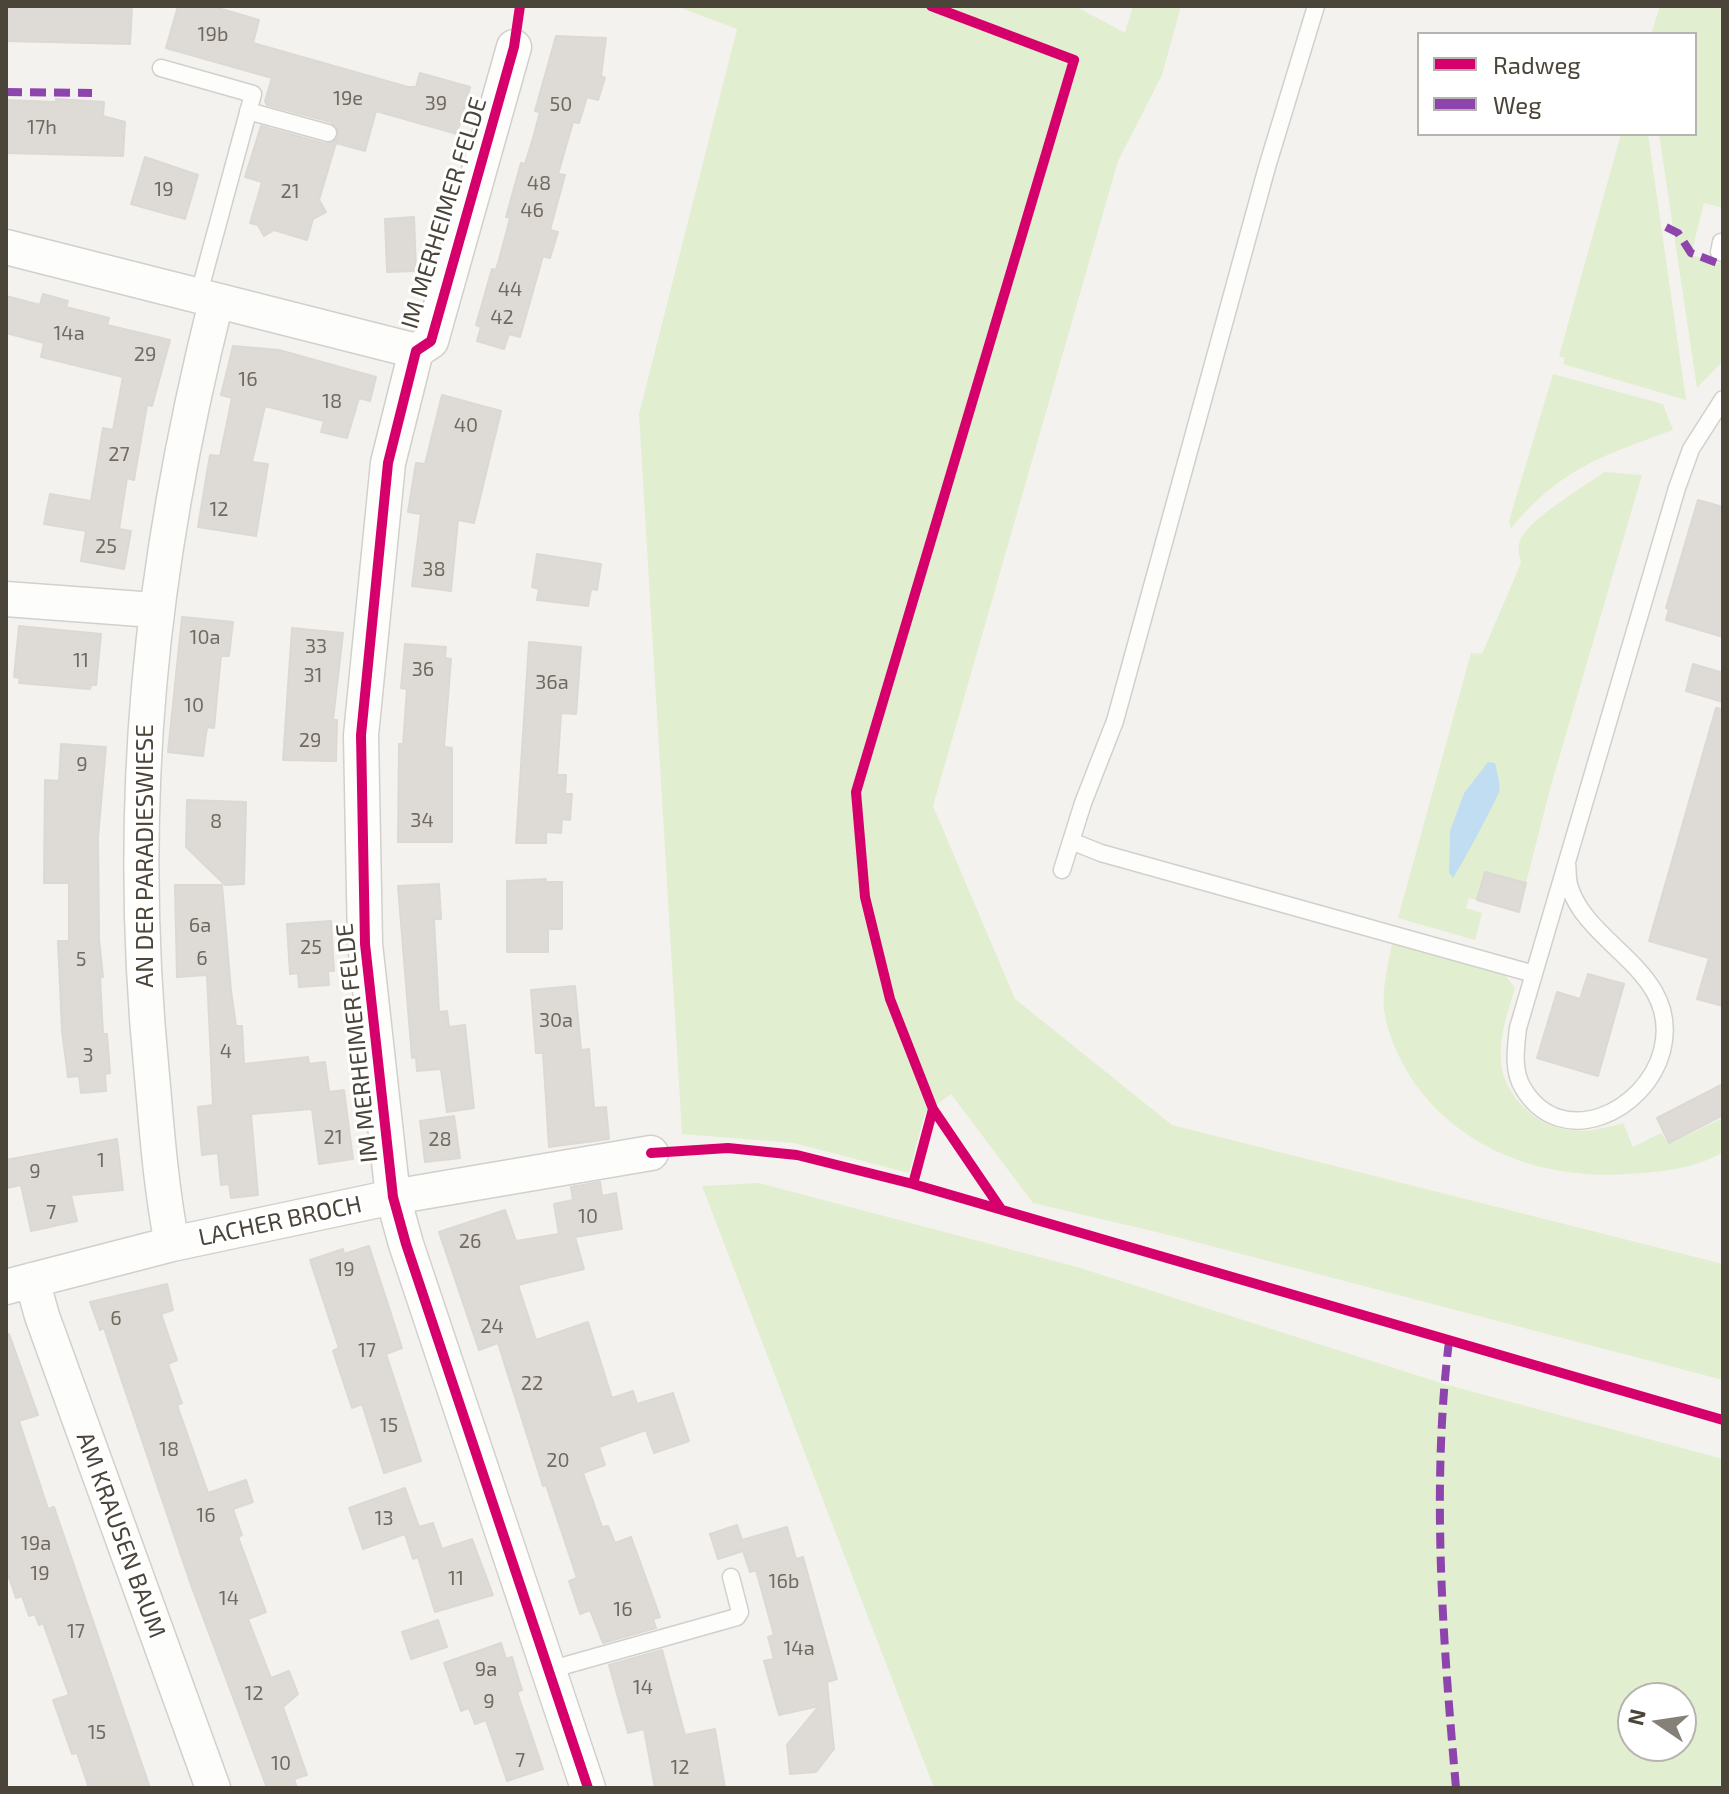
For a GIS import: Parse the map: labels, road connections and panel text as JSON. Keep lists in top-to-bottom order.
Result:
{
  "streets": {
    "street": [
      "IM MERHEIMER FELDE",
      "AN DER PARADIESWIESE",
      "LACHER BROCH",
      "AM KRAUSEN BAUM"
    ]
  },
  "crossings": [
    ["IM MERHEIMER FELDE", "LACHER BROCH"],
    ["AN DER PARADIESWIESE", "LACHER BROCH"],
    ["LACHER BROCH", "AM KRAUSEN BAUM"]
  ],
  "house_numbers": [
    "19b",
    "19e",
    "39",
    "50",
    "17h",
    "48",
    "19",
    "21",
    "46",
    "44",
    "42",
    "14a",
    "29",
    "16",
    "18",
    "40",
    "27",
    "12",
    "25",
    "38",
    "10a",
    "33",
    "11",
    "36",
    "31",
    "36a",
    "10",
    "29",
    "9",
    "34",
    "8",
    "6a",
    "25",
    "6",
    "5",
    "30a",
    "4",
    "3",
    "21",
    "28",
    "1",
    "9",
    "7",
    "10",
    "26",
    "19",
    "6",
    "24",
    "17",
    "22",
    "15",
    "18",
    "20",
    "16",
    "13",
    "19a",
    "19",
    "11",
    "16b",
    "14",
    "16",
    "17",
    "14a",
    "9a",
    "14",
    "12",
    "9",
    "15",
    "7",
    "10",
    "12"
  ],
  "legend": ["Radweg", "Weg"],
  "north": "left"
}
